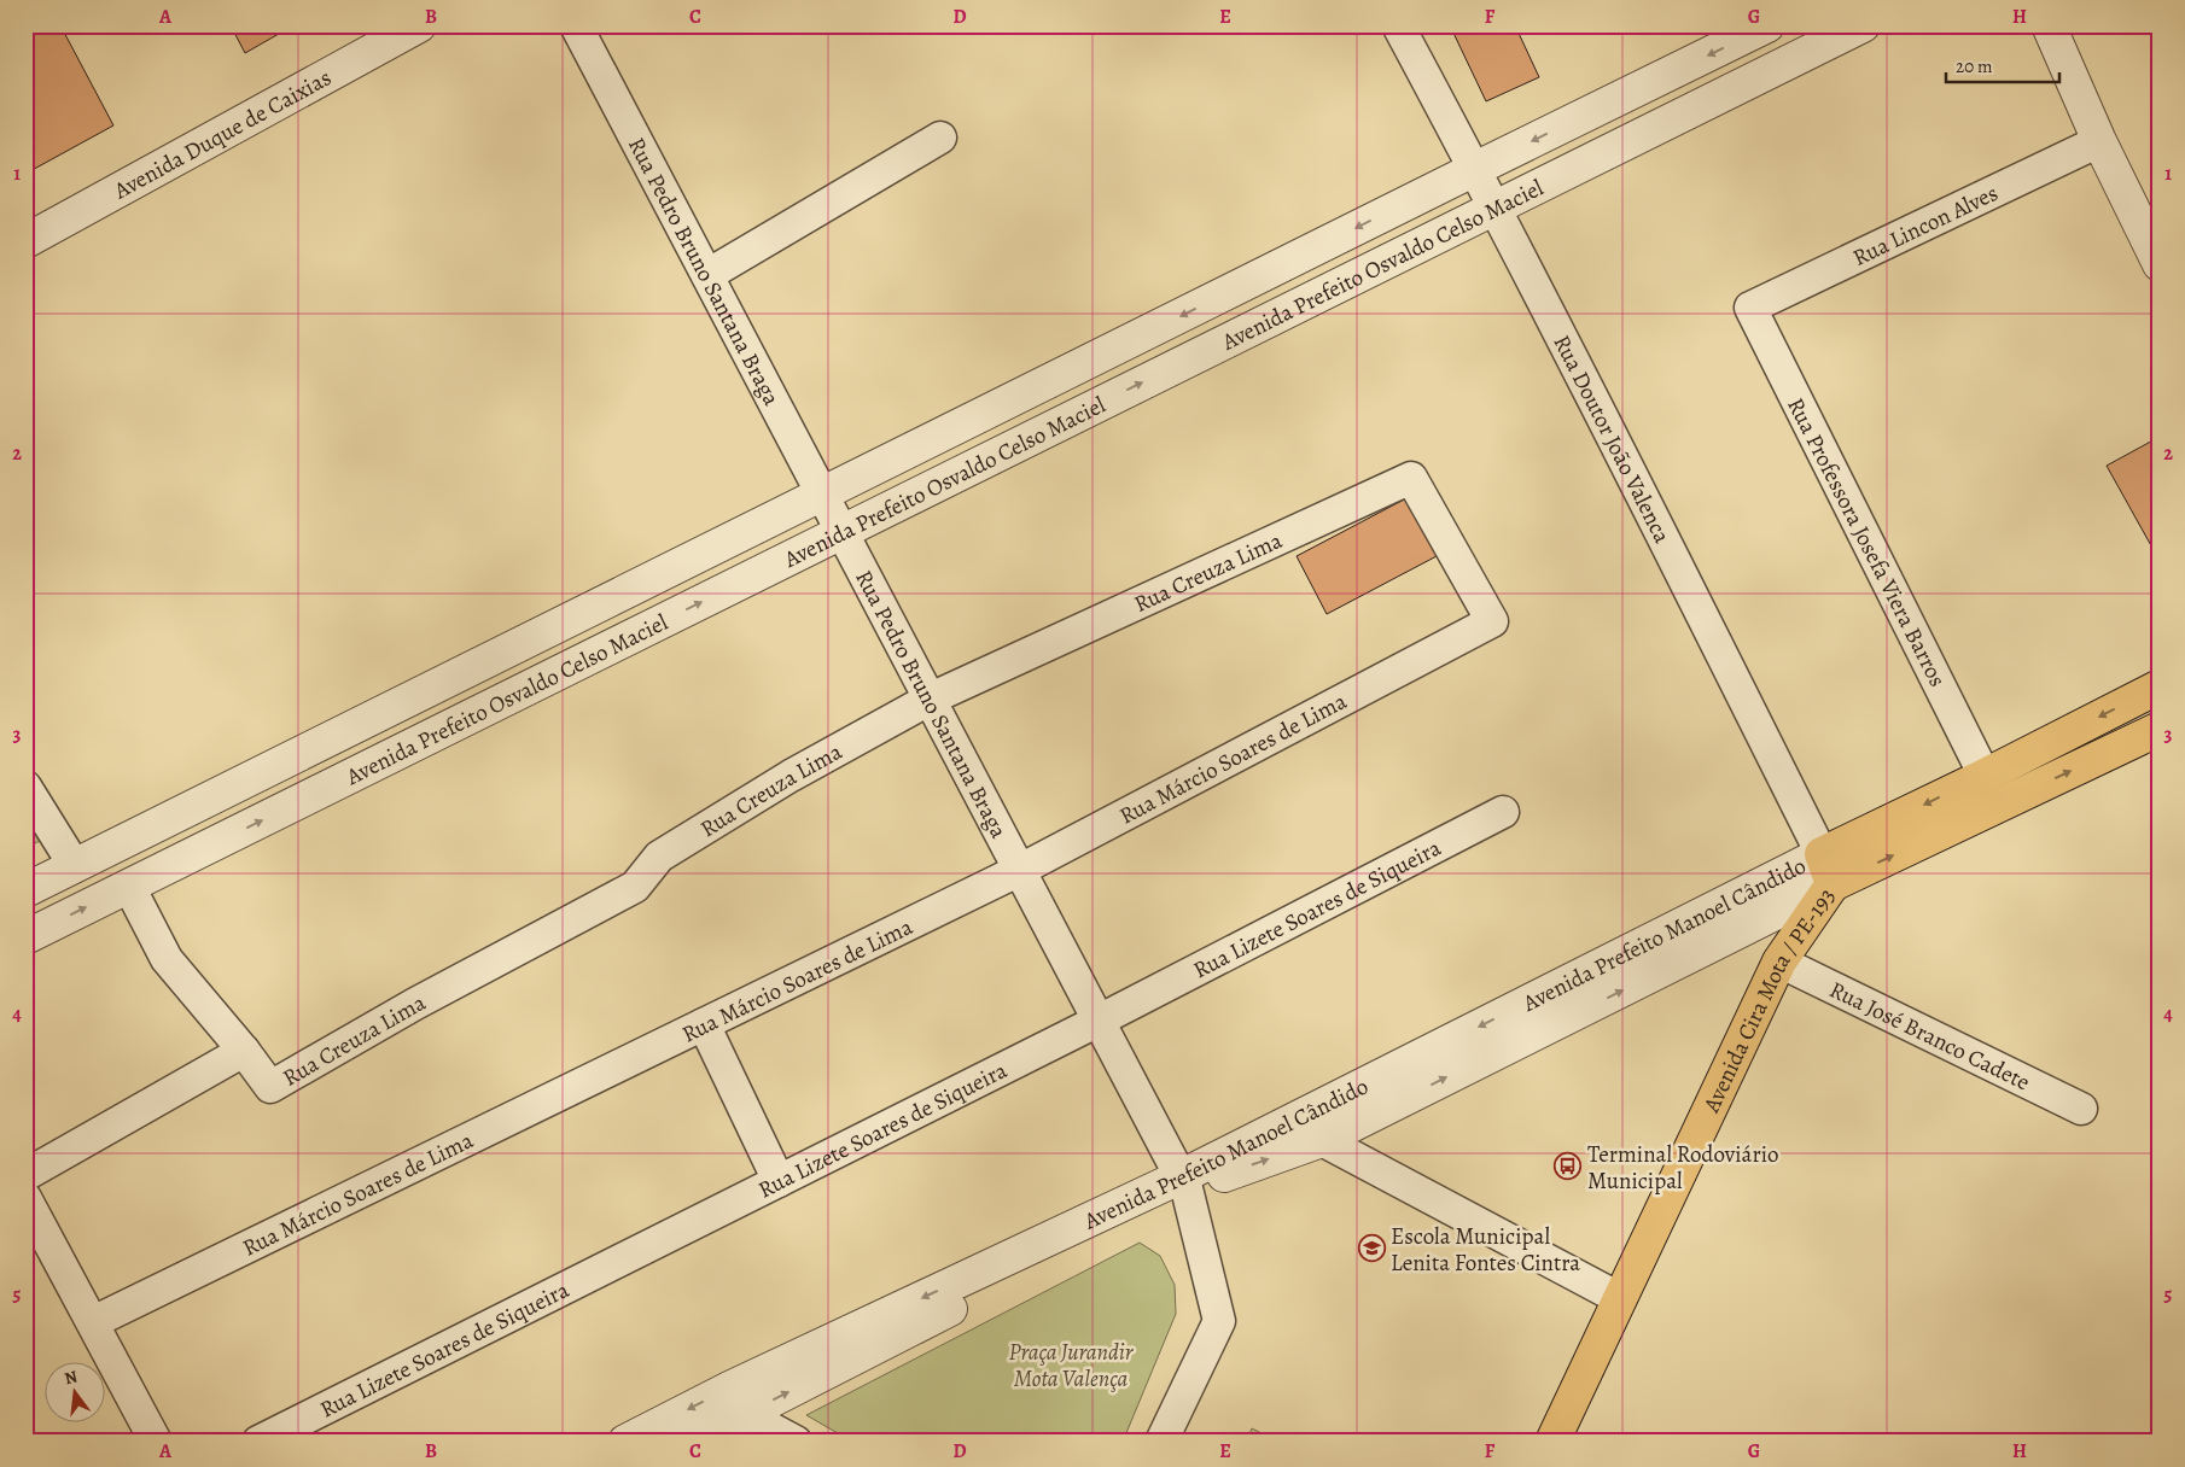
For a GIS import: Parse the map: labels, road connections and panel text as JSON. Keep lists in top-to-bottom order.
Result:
{
  "streets": {
    "main road": ["Avenida Cira Mota / PE-193"],
    "street": [
      "Avenida Duque de Caixias",
      "Rua Lincon Alves",
      "Avenida Prefeito Osvaldo Celso Maciel",
      "Rua Pedro Bruno Santana Braga",
      "Rua Doutor João Valenca",
      "Rua Professora Josefa Viera Barros",
      "Rua Creuza Lima",
      "Rua Márcio Soares de Lima",
      "Rua Lizete Soares de Siqueira",
      "Avenida Prefeito Manoel Cândido",
      "Rua José Branco Cadete"
    ]
  },
  "crossings": [
    ["Rua Lincon Alves", "Rua Professora Josefa Viera Barros"],
    ["Avenida Prefeito Osvaldo Celso Maciel", "Rua Pedro Bruno Santana Braga"],
    ["Avenida Prefeito Osvaldo Celso Maciel", "Rua Doutor João Valenca"],
    ["Rua Pedro Bruno Santana Braga", "Rua Creuza Lima"],
    ["Rua Pedro Bruno Santana Braga", "Rua Márcio Soares de Lima"],
    ["Rua Pedro Bruno Santana Braga", "Rua Lizete Soares de Siqueira"],
    ["Rua Pedro Bruno Santana Braga", "Avenida Prefeito Manoel Cândido"],
    ["Rua Doutor João Valenca", "Avenida Prefeito Manoel Cândido"],
    ["Rua Doutor João Valenca", "Avenida Cira Mota / PE-193"],
    ["Rua Creuza Lima", "Rua Márcio Soares de Lima"],
    ["Avenida Prefeito Manoel Cândido", "Avenida Cira Mota / PE-193"],
    ["Avenida Cira Mota / PE-193", "Rua José Branco Cadete"]
  ],
  "parks": ["Praça Jurandir Mota Valença"],
  "places": {
    "bus stop": ["Terminal Rodoviário Municipal"],
    "school or university": ["Escola Municipal Lenita Fontes Cintra"]
  },
  "scale_bar": "20 m",
  "north": "top",
  "grid": {
    "columns": [
      "A",
      "B",
      "C",
      "D",
      "E",
      "F",
      "G",
      "H"
    ],
    "rows": [
      "1",
      "2",
      "3",
      "4",
      "5"
    ]
  }
}
